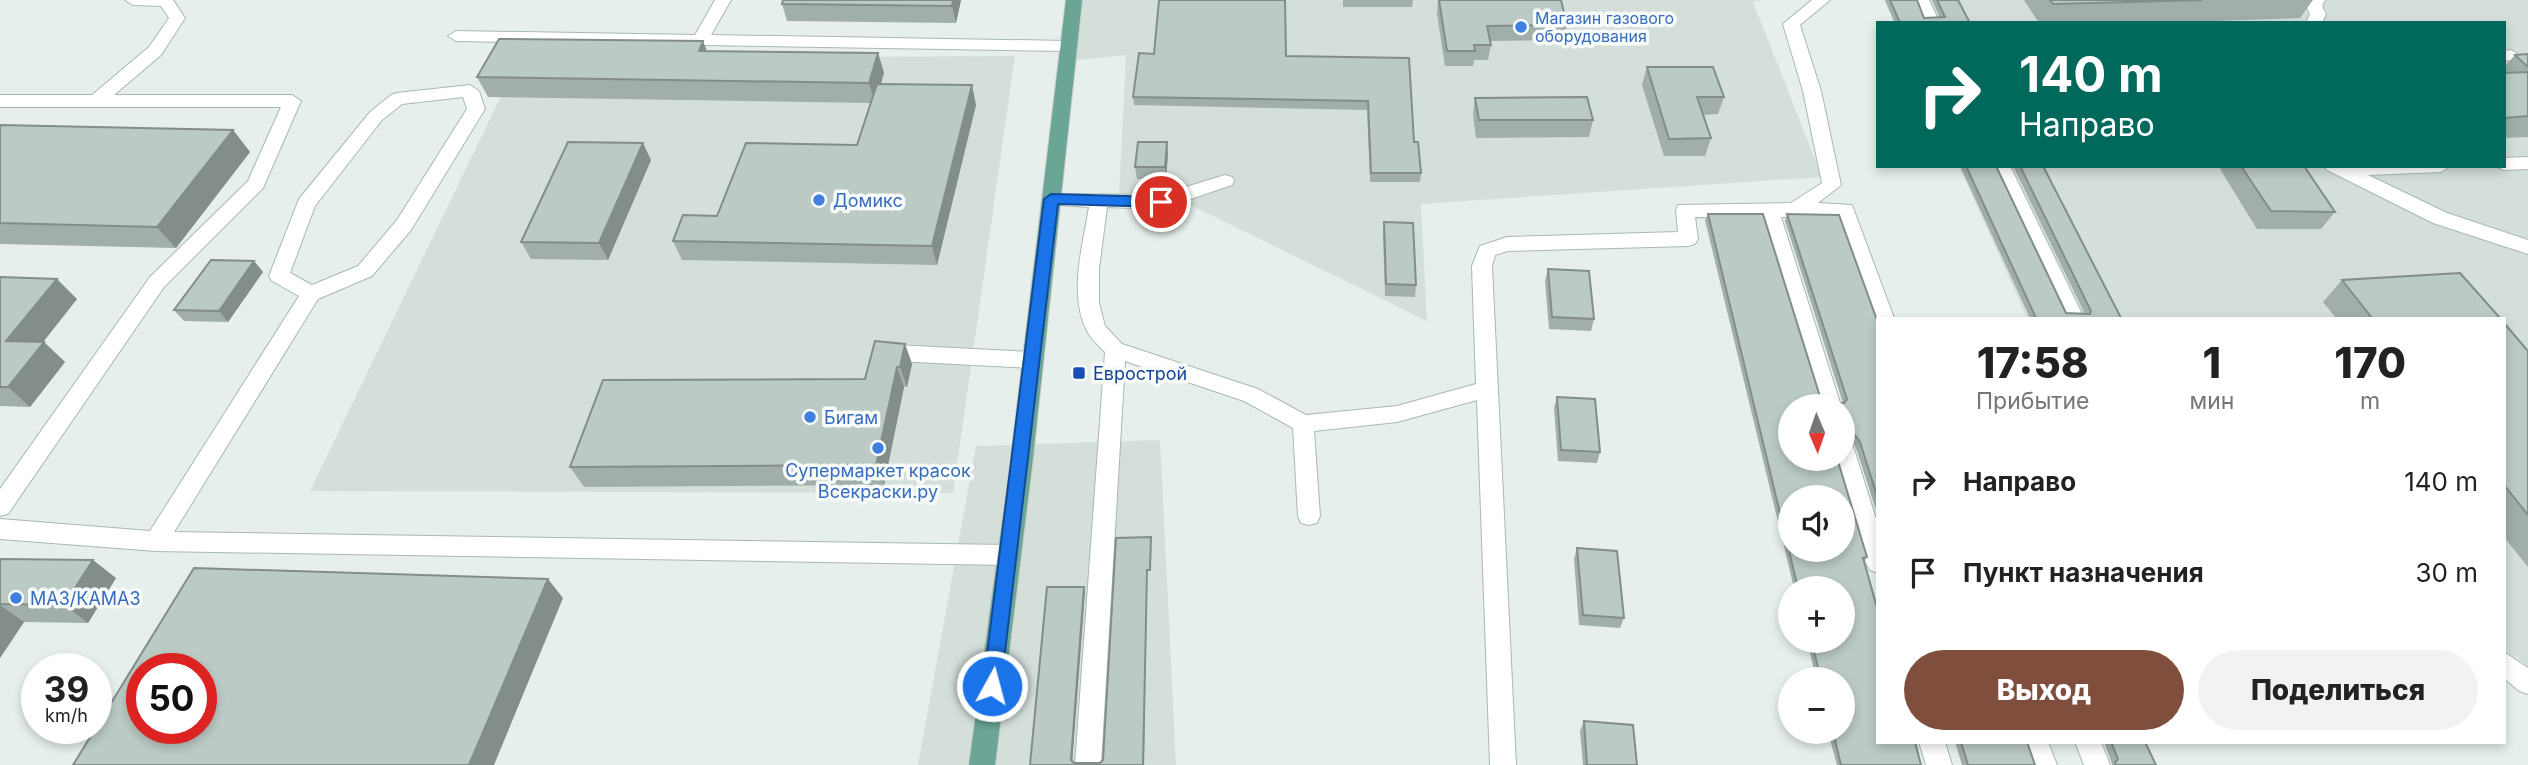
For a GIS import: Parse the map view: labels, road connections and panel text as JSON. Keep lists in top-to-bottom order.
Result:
{
  "places": {
    "other": [
      "Магазин газового оборудования",
      "Домикс",
      "Бигам",
      "Супермаркет красок Всекраски.ру",
      "МАЗ/КАМАЗ"
    ],
    "transit": ["Еврострой"]
  },
  "north": "bottom",
  "page": {
    "turn": ["140 m", "Направо"],
    "eta": [
      "17:58",
      "Прибытие",
      "1",
      "мин",
      "170",
      "m"
    ],
    "map_buttons": ["+", "−"],
    "list": [
      {
        "name": "Направо",
        "value": "140 m"
      },
      {
        "name": "Пункт назначения",
        "value": "30 m"
      }
    ],
    "buttons": ["Выход", "Поделиться"],
    "speed": "39 km/h",
    "limit": "50"
  }
}
